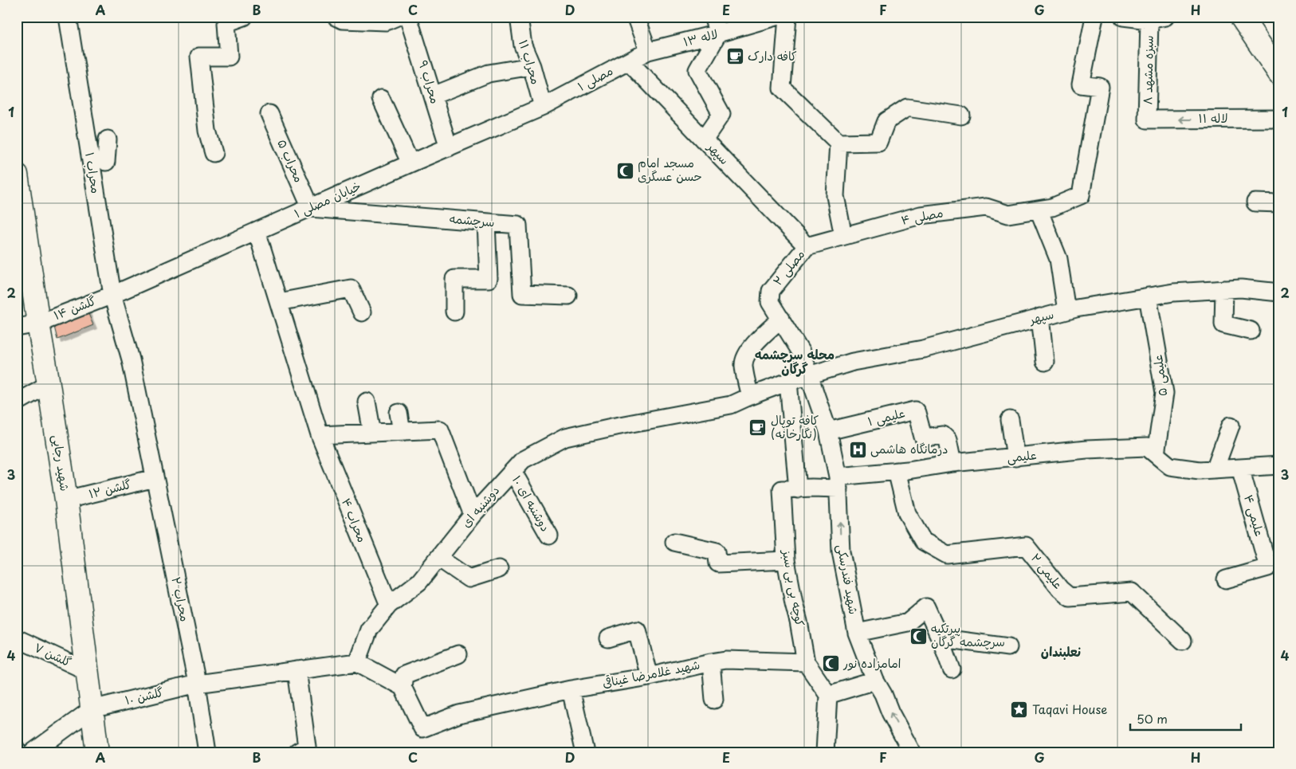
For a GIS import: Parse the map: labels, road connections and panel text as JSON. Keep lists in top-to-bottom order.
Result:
{
  "streets": {
    "main road": ["شهید رجایی"],
    "street": [
      "لاله ۱۳",
      "۱۱ محراب",
      "۸ سبزه مشهد",
      "۱ مصلی",
      "۹ محراب",
      "۱۱ لاله",
      "سپهر",
      "۵ محراب",
      "۱ محراب",
      "خیابان مصلی ۱",
      "۴ مصلی",
      "سرچشمه",
      "۲ مصلی",
      "گلشن ۱۴",
      "۵ علیمی",
      "۱ علیمی",
      "علیمی",
      "۱۲ گلشن",
      "۱۰ دوشنبه ای",
      "دوشنبه ای",
      "۴ علیمی",
      "۴ محراب",
      "۲ علیمی",
      "شهید فندرسکی",
      "کوچه بی بی سبز",
      "۲ محراب",
      "۷ گلشن",
      "شهید غلامرضا غیناقی",
      "۱۰ گلشن"
    ]
  },
  "crossings": [
    ["لاله ۱۳", "۱ مصلی"],
    ["۱۱ محراب", "۱ مصلی"],
    ["۱۱ محراب", "خیابان مصلی ۱"],
    ["۸ سبزه مشهد", "۱۱ لاله"],
    ["۱ مصلی", "سپهر"],
    ["۱ مصلی", "خیابان مصلی ۱"],
    ["۹ محراب", "خیابان مصلی ۱"],
    ["سپهر", "۴ مصلی"],
    ["سپهر", "۲ مصلی"],
    ["سپهر", "۵ علیمی"],
    ["سپهر", "دوشنبه ای"],
    ["سپهر", "شهید فندرسکی"],
    ["۵ محراب", "خیابان مصلی ۱"],
    ["۵ محراب", "سرچشمه"],
    ["۱ محراب", "خیابان مصلی ۱"],
    ["۱ محراب", "گلشن ۱۴"],
    ["۱ محراب", "۱۲ گلشن"],
    ["۱ محراب", "۲ محراب"],
    ["خیابان مصلی ۱", "سرچشمه"],
    ["خیابان مصلی ۱", "گلشن ۱۴"],
    ["خیابان مصلی ۱", "۴ محراب"],
    ["۴ مصلی", "۲ مصلی"],
    ["۲ مصلی", "دوشنبه ای"],
    ["۲ مصلی", "شهید فندرسکی"],
    ["گلشن ۱۴", "شهید رجایی"],
    ["۵ علیمی", "علیمی"],
    ["۱ علیمی", "علیمی"],
    ["۱ علیمی", "شهید فندرسکی"],
    ["علیمی", "۴ علیمی"],
    ["علیمی", "۲ علیمی"],
    ["علیمی", "شهید فندرسکی"],
    ["علیمی", "کوچه بی بی سبز"],
    ["شهید رجایی", "۱۲ گلشن"],
    ["شهید رجایی", "۷ گلشن"],
    ["شهید رجایی", "۱۰ گلشن"],
    ["۱۲ گلشن", "۲ محراب"],
    ["۱۰ دوشنبه ای", "دوشنبه ای"],
    ["دوشنبه ای", "۴ محراب"],
    ["دوشنبه ای", "شهید فندرسکی"],
    ["دوشنبه ای", "کوچه بی بی سبز"],
    ["کوچه بی بی سبز", "شهید غلامرضا غیناقی"],
    ["۲ محراب", "۱۰ گلشن"]
  ],
  "one_way": ["۱۱ لاله"],
  "districts": ["محله سرچشمه گرگان", "نعلبندان"],
  "places": {
    "cafe": ["کافه دارک", "کافه توپال (نگارخانه)"],
    "mosque": ["مسجد امام حسن عسگری", "پیرتکیه سرچشمه گرگان", "امامزاده نور"],
    "hospital": ["درمانگاه هاشمی"],
    "place": ["Taqavi House"]
  },
  "scale_bar": "50 m",
  "grid": {
    "columns": [
      "A",
      "B",
      "C",
      "D",
      "E",
      "F",
      "G",
      "H"
    ],
    "rows": [
      "1",
      "2",
      "3",
      "4"
    ]
  }
}
